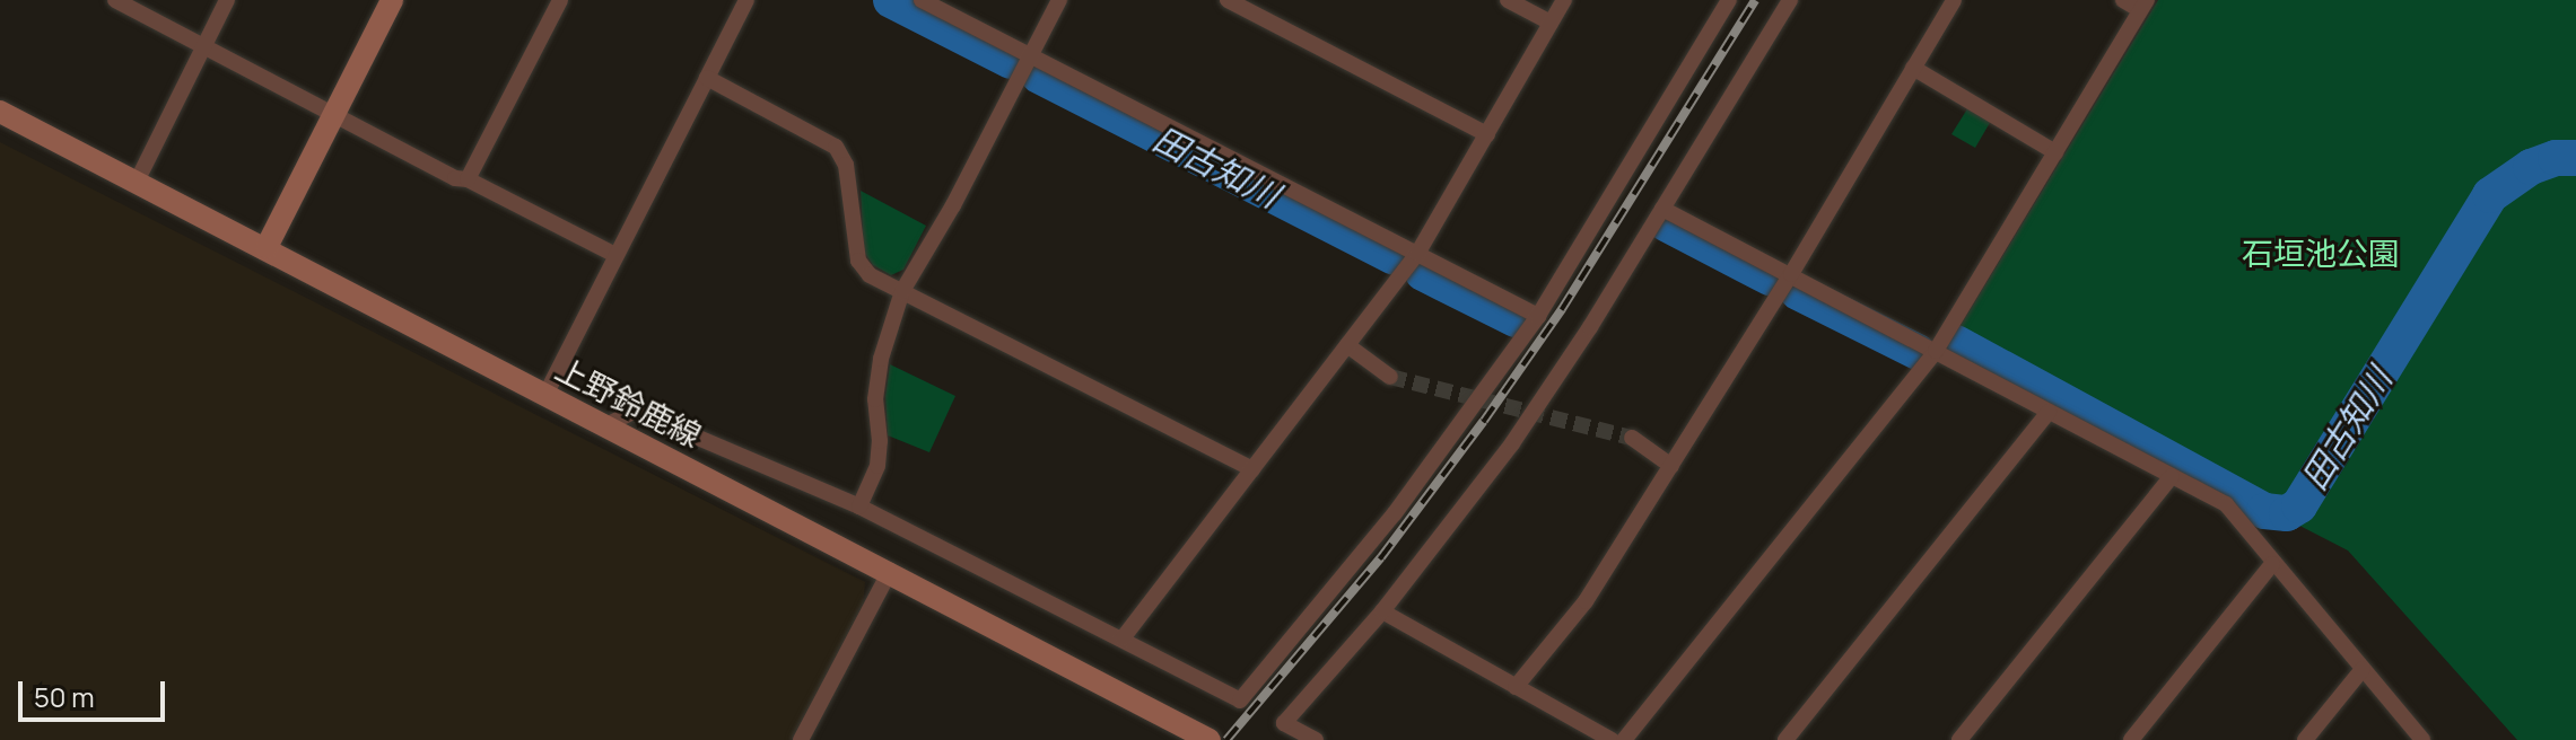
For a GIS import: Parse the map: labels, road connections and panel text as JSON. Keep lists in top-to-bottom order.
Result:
{
  "streets": {
    "main road": ["上野鈴鹿線"]
  },
  "water": ["田古知川"],
  "parks": ["石垣池公園"],
  "scale_bar": "50 m"
}
